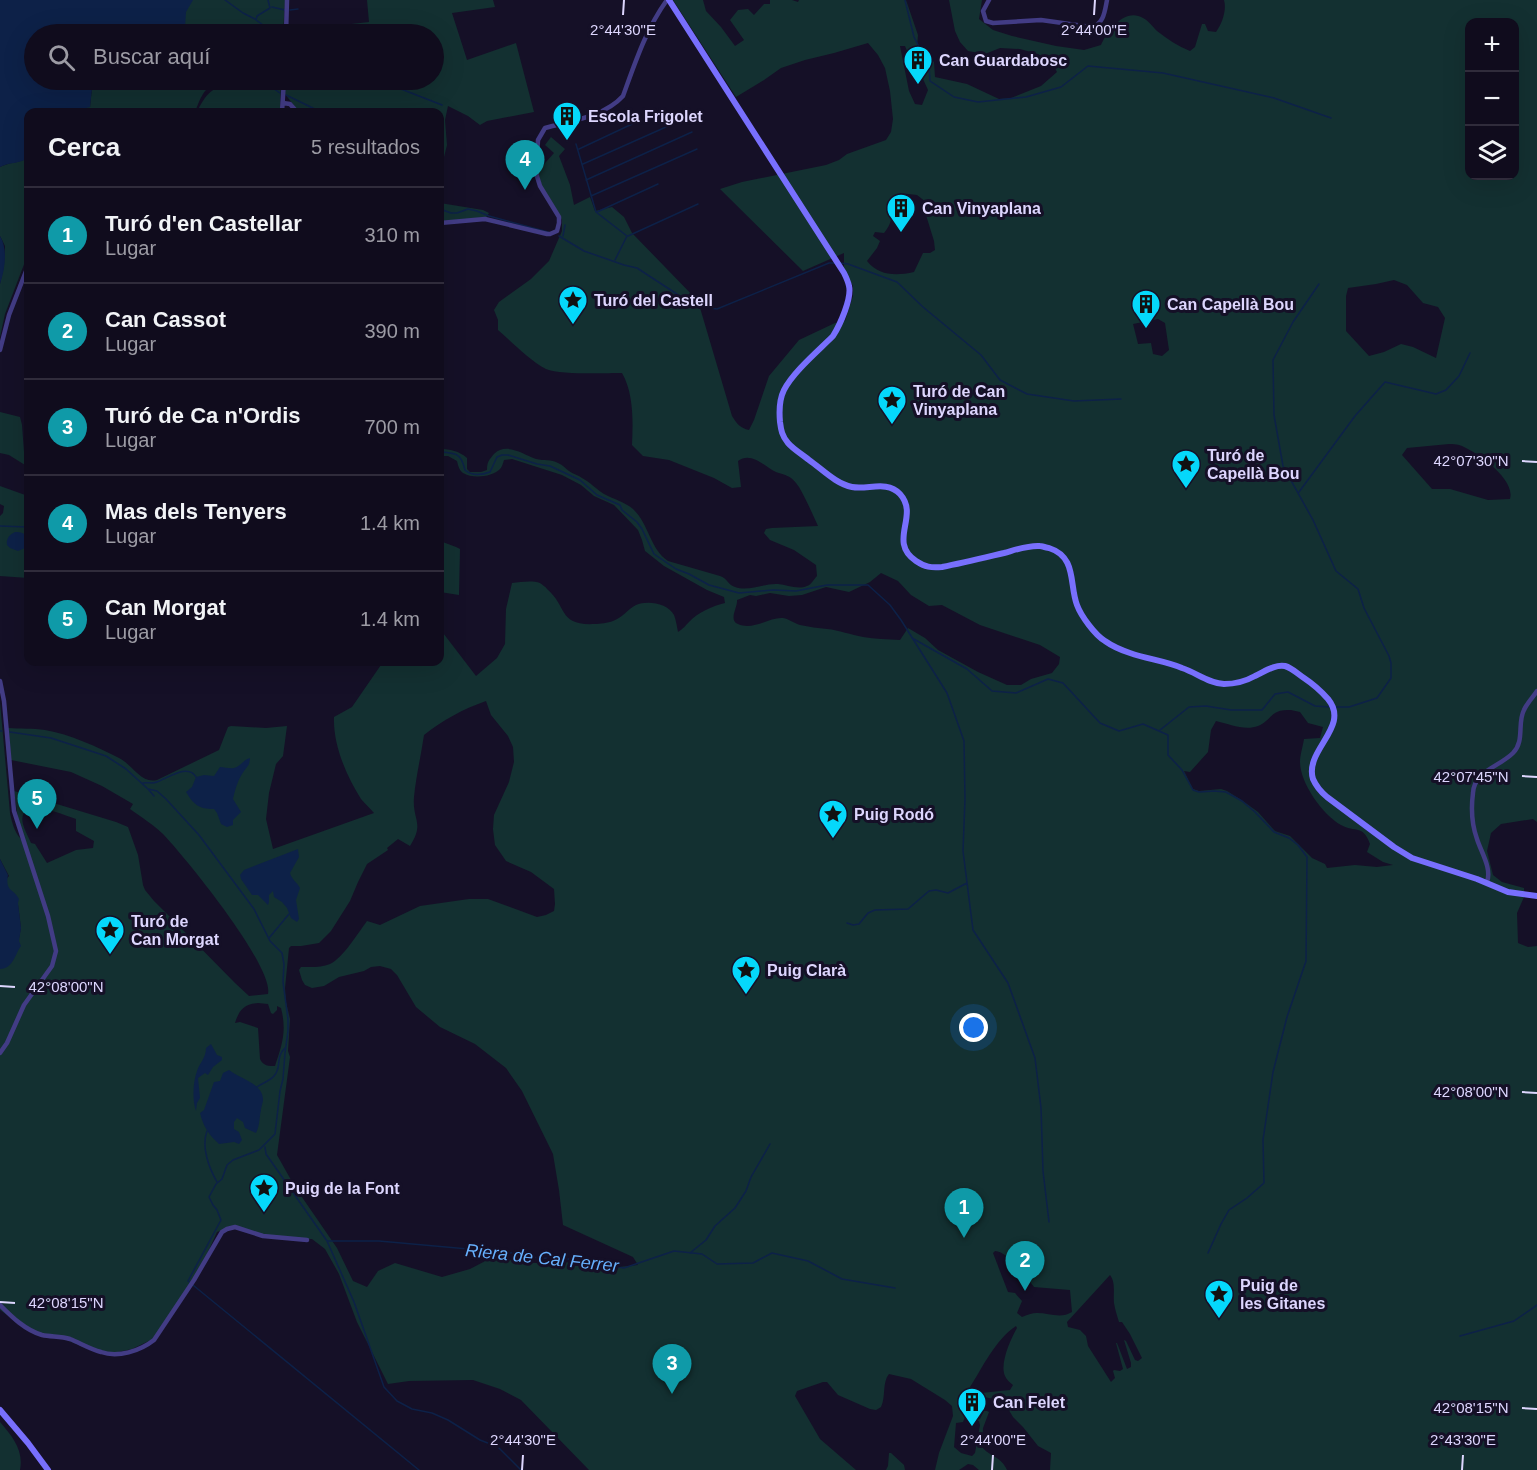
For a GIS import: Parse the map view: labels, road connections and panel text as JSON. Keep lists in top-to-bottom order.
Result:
{
  "water": ["Riera de Cal Ferrer"],
  "places": {
    "building": [
      "Can Guardabosc",
      "Escola Frigolet",
      "Can Vinyaplana",
      "Can Capellà Bou",
      "Can Felet"
    ],
    "place": [
      "Turó del Castell",
      "Turó de Can Vinyaplana",
      "Turó de Capellà Bou",
      "Puig Rodó",
      "Turó de Can Morgat",
      "Puig Clarà",
      "Puig de la Font",
      "Puig de les Gitanes"
    ]
  },
  "page": {
    "map_buttons": ["+", "−"],
    "search": "Buscar aquí",
    "heading": ["Cerca", "5 resultados"],
    "pins": [
      "4",
      "5",
      "1",
      "2",
      "3"
    ],
    "list": [
      {
        "mark": "1",
        "name": "Turó d'en Castellar",
        "note": "Lugar",
        "value": "310 m"
      },
      {
        "mark": "2",
        "name": "Can Cassot",
        "note": "Lugar",
        "value": "390 m"
      },
      {
        "mark": "3",
        "name": "Turó de Ca n'Ordis",
        "note": "Lugar",
        "value": "700 m"
      },
      {
        "mark": "4",
        "name": "Mas dels Tenyers",
        "note": "Lugar",
        "value": "1.4 km"
      },
      {
        "mark": "5",
        "name": "Can Morgat",
        "note": "Lugar",
        "value": "1.4 km"
      }
    ]
  },
  "coordinates": [
    "2°44'30\"E",
    "2°44'00\"E",
    "42°07'30\"N",
    "42°07'45\"N",
    "42°08'00\"N",
    "42°08'15\"N",
    "2°43'30\"E"
  ]
}
